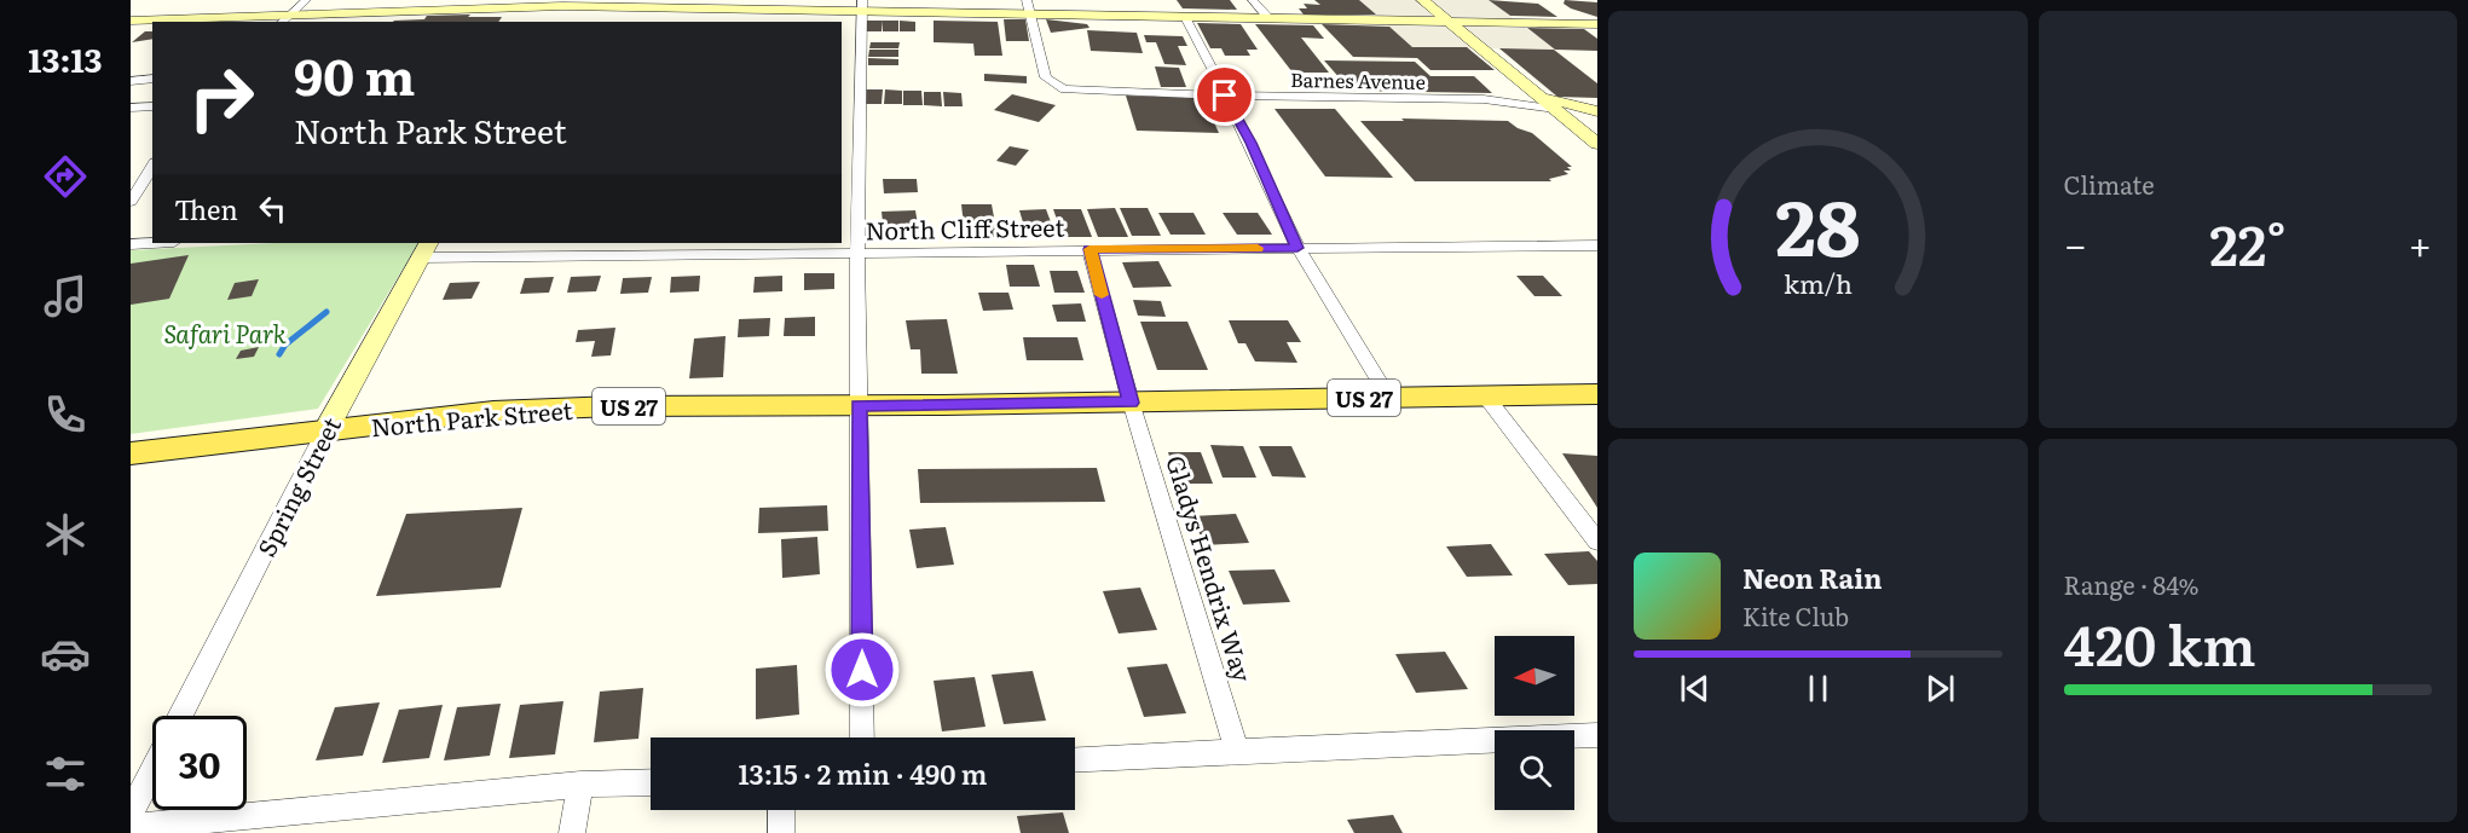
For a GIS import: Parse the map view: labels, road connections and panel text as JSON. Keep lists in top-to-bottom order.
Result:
{
  "streets": {
    "main road": ["US 27", "North Park Street"],
    "street": [
      "Barnes Avenue",
      "North Cliff Street",
      "Spring Street",
      "Gladys Hendrix Way"
    ]
  },
  "crossings": [
    ["North Cliff Street", "Spring Street"],
    ["North Cliff Street", "Gladys Hendrix Way"],
    ["North Park Street", "Spring Street"],
    ["North Park Street", "Gladys Hendrix Way"]
  ],
  "parks": ["Safari Park"],
  "north": "left",
  "page": {
    "tabs": "13:13",
    "tile": [
      "Climate",
      ["Range · 84%", "420 km"]
    ],
    "turn": ["90 m", "North Park Street"],
    "then": "Then",
    "heat": ["−", "22°", "+"],
    "song": ["Neon Rain", "Kite Club"],
    "limit": "30",
    "trip": "13:15 · 2 min · 490 m",
    "gauge": ["28", "km/h"]
  }
}
